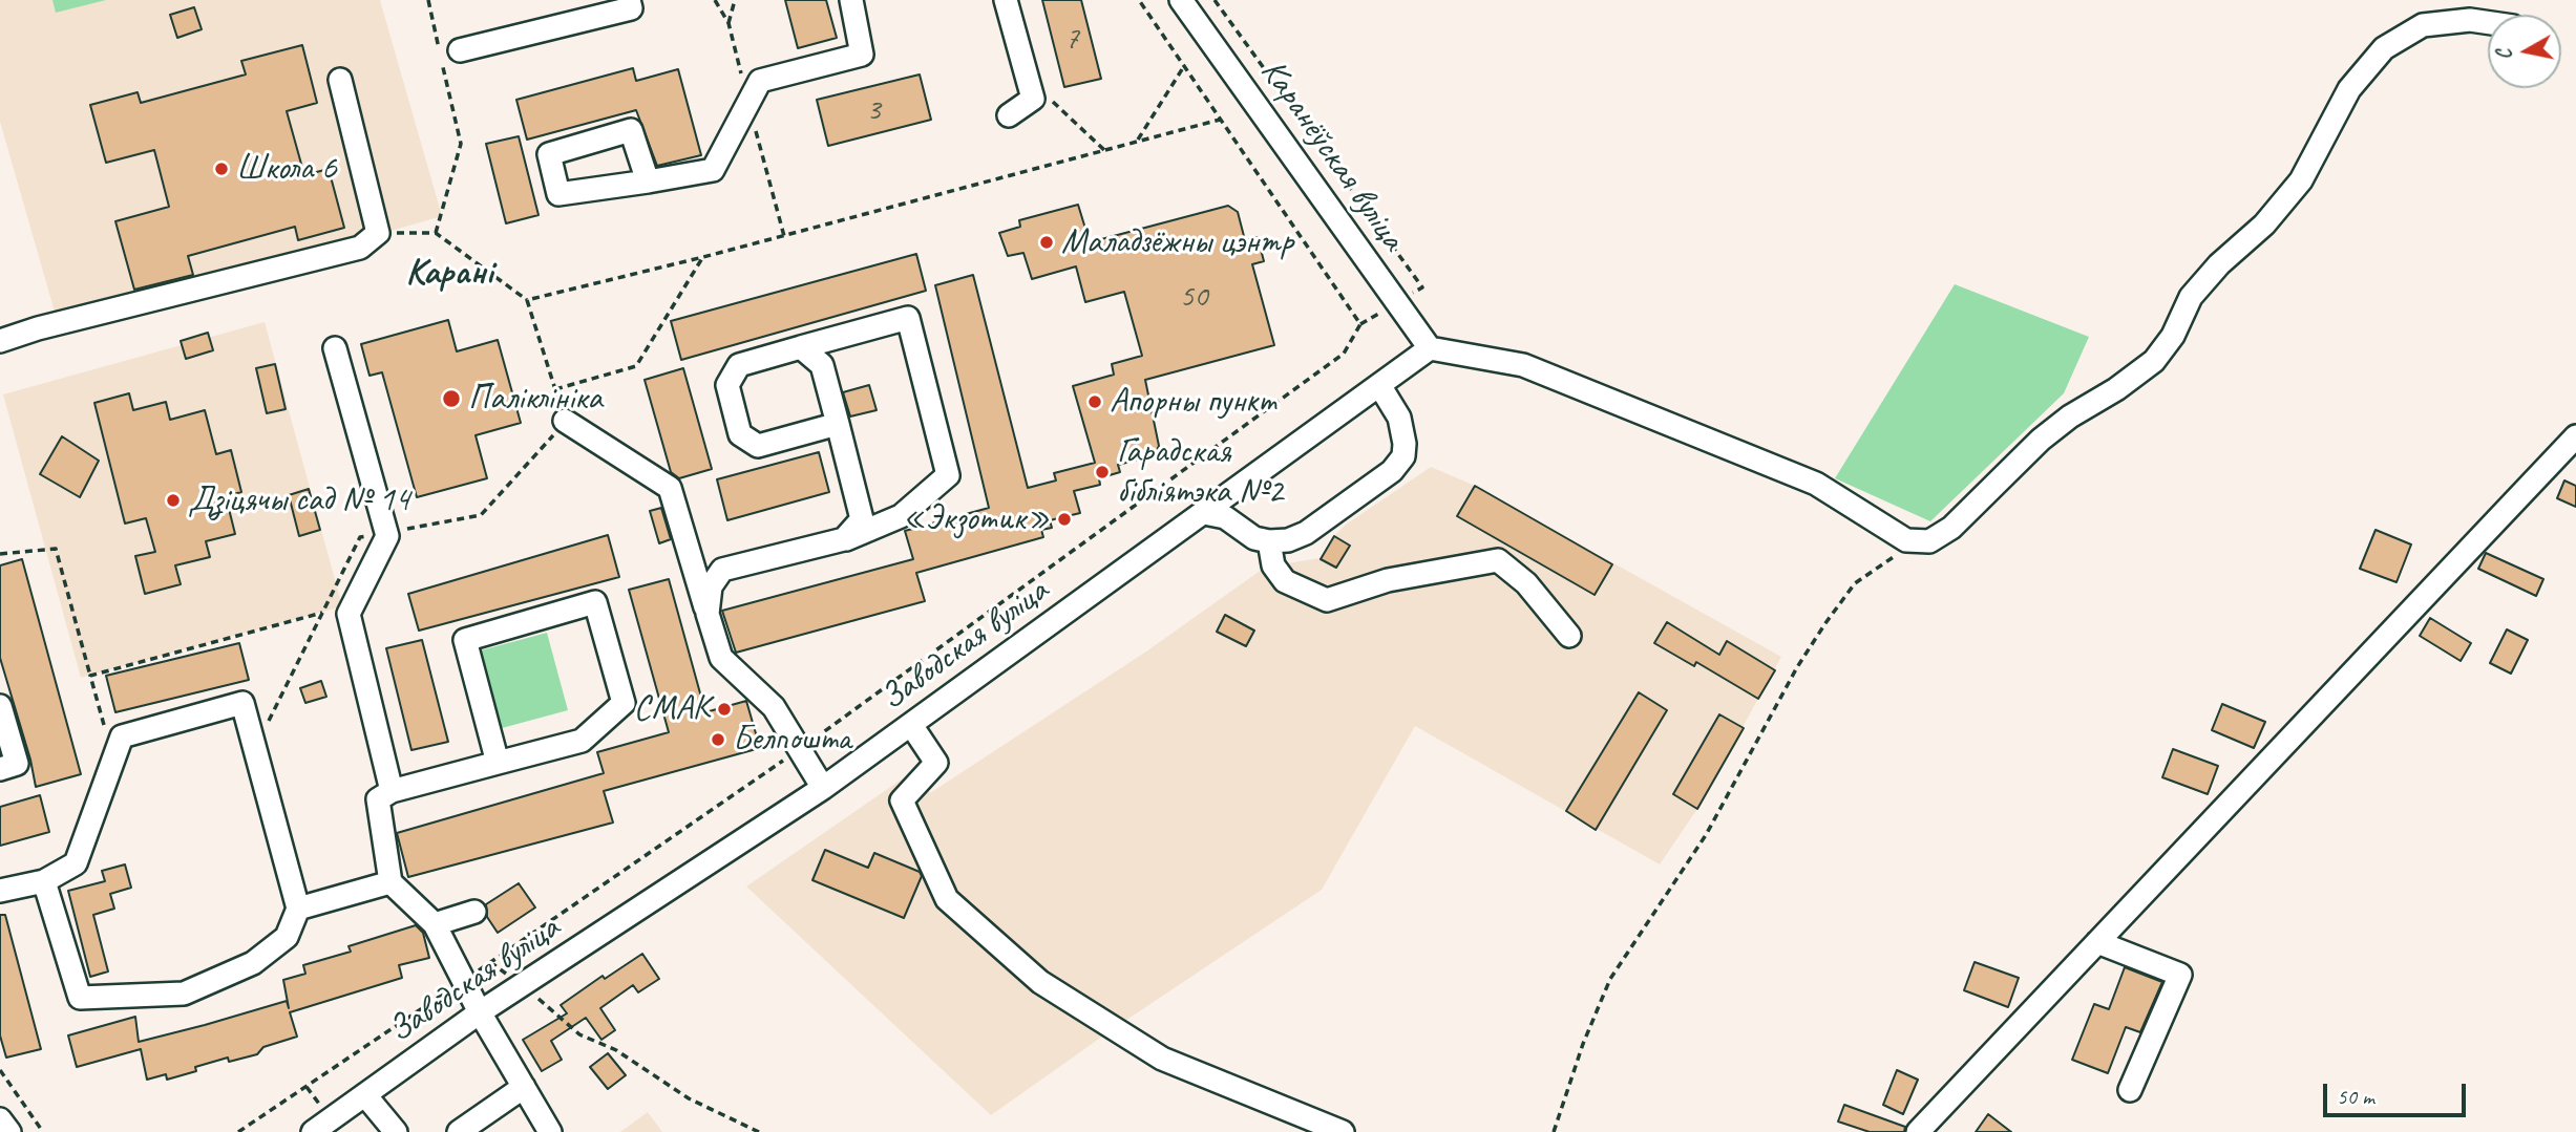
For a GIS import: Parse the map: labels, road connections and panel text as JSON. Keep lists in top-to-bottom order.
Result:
{
  "streets": {
    "street": ["Каранёўская вуліца", "Заводская вуліца"]
  },
  "crossings": [
    ["Каранёўская вуліца", "Заводская вуліца"]
  ],
  "districts": ["Карані"],
  "places": [
    "Школа 6",
    "Маладзёжны цэнтр",
    "Паліклініка",
    "Апорны пункт",
    "Гарадская бібліятэка №2",
    "Дзіцячы сад № 14",
    "«Экзотик»",
    "СМАК",
    "Белпошта"
  ],
  "house_numbers": ["7", "3", "50"],
  "scale_bar": "50 m",
  "north": "left"
}
